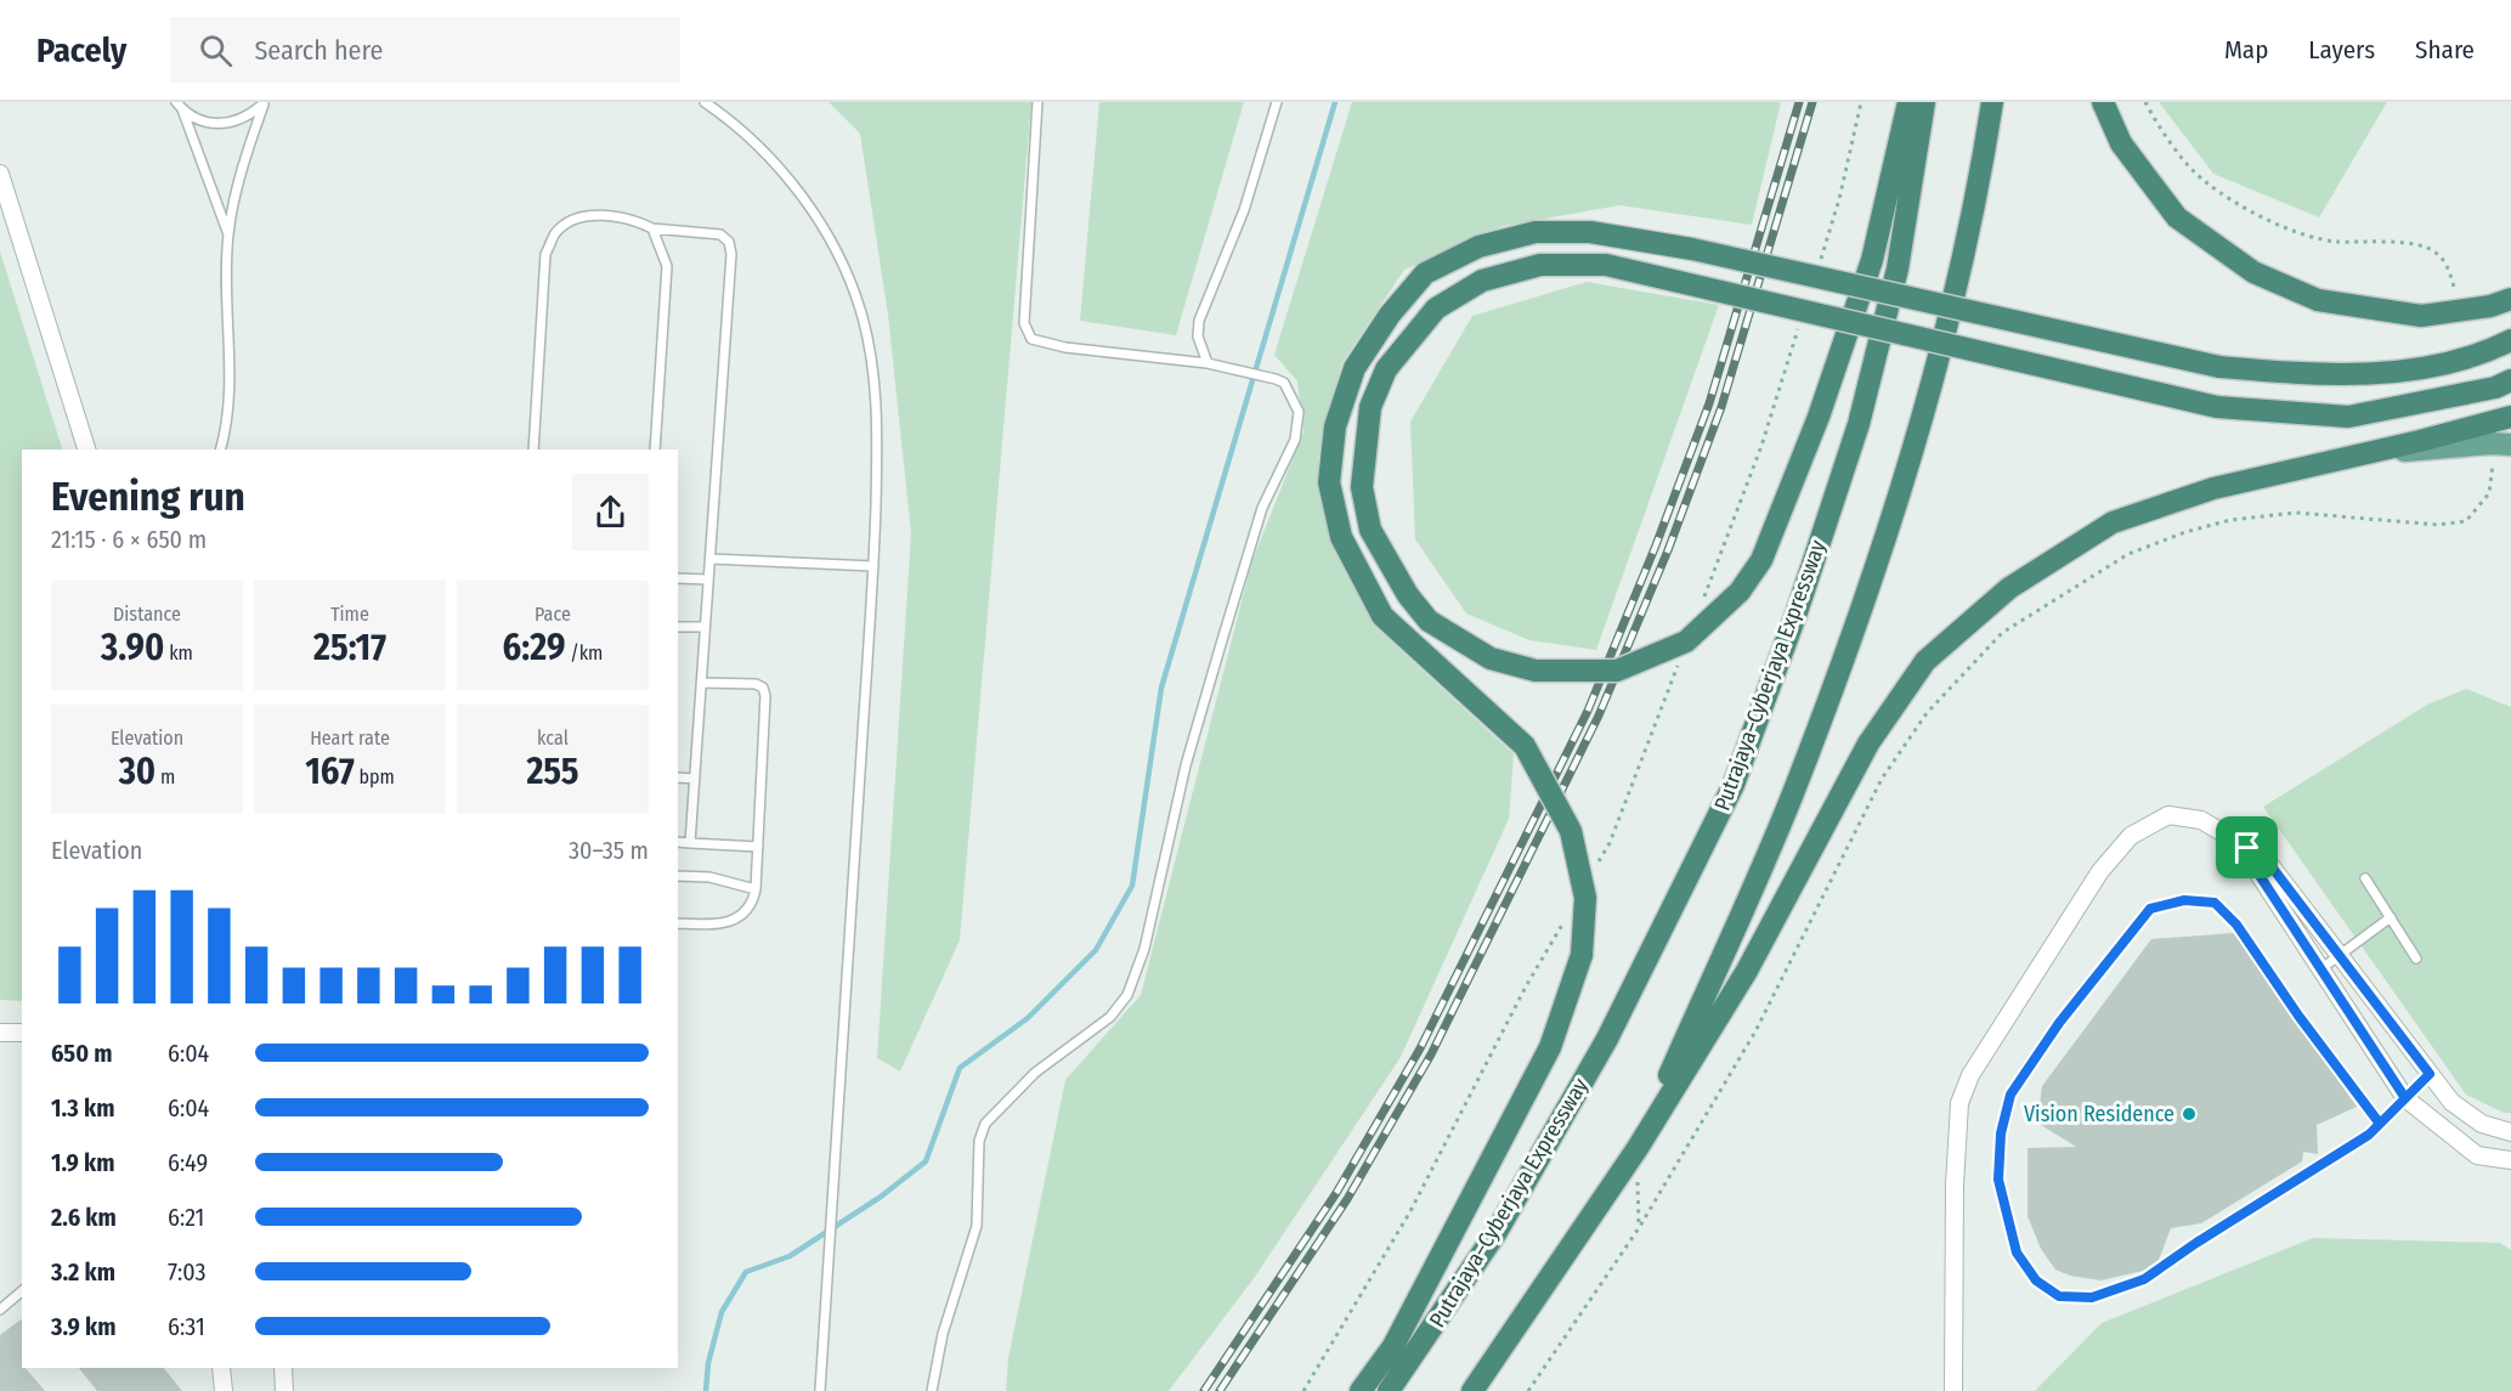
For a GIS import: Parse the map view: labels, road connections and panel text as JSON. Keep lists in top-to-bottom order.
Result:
{
  "streets": {
    "highway": ["Putrajaya–Cyberjaya Expressway"]
  },
  "places": ["Vision Residence"],
  "page": {
    "header": "Pacely",
    "search": "Search here",
    "nav": ["Map", "Layers", "Share"],
    "heading": ["Evening run", "21:15 · 6 × 650 m"],
    "stats": [
      ["Distance", "3.90 km"],
      ["Time", "25:17"],
      ["Pace", "6:29 /km"],
      ["Elevation", "30 m"],
      ["Heart rate", "167 bpm"],
      ["kcal", "255"]
    ],
    "chart": ["Elevation", "30–35 m"],
    "list": [
      {
        "name": "650 m",
        "note": "6:04"
      },
      {
        "name": "1.3 km",
        "note": "6:04"
      },
      {
        "name": "1.9 km",
        "note": "6:49"
      },
      {
        "name": "2.6 km",
        "note": "6:21"
      },
      {
        "name": "3.2 km",
        "note": "7:03"
      },
      {
        "name": "3.9 km",
        "note": "6:31"
      }
    ]
  }
}
